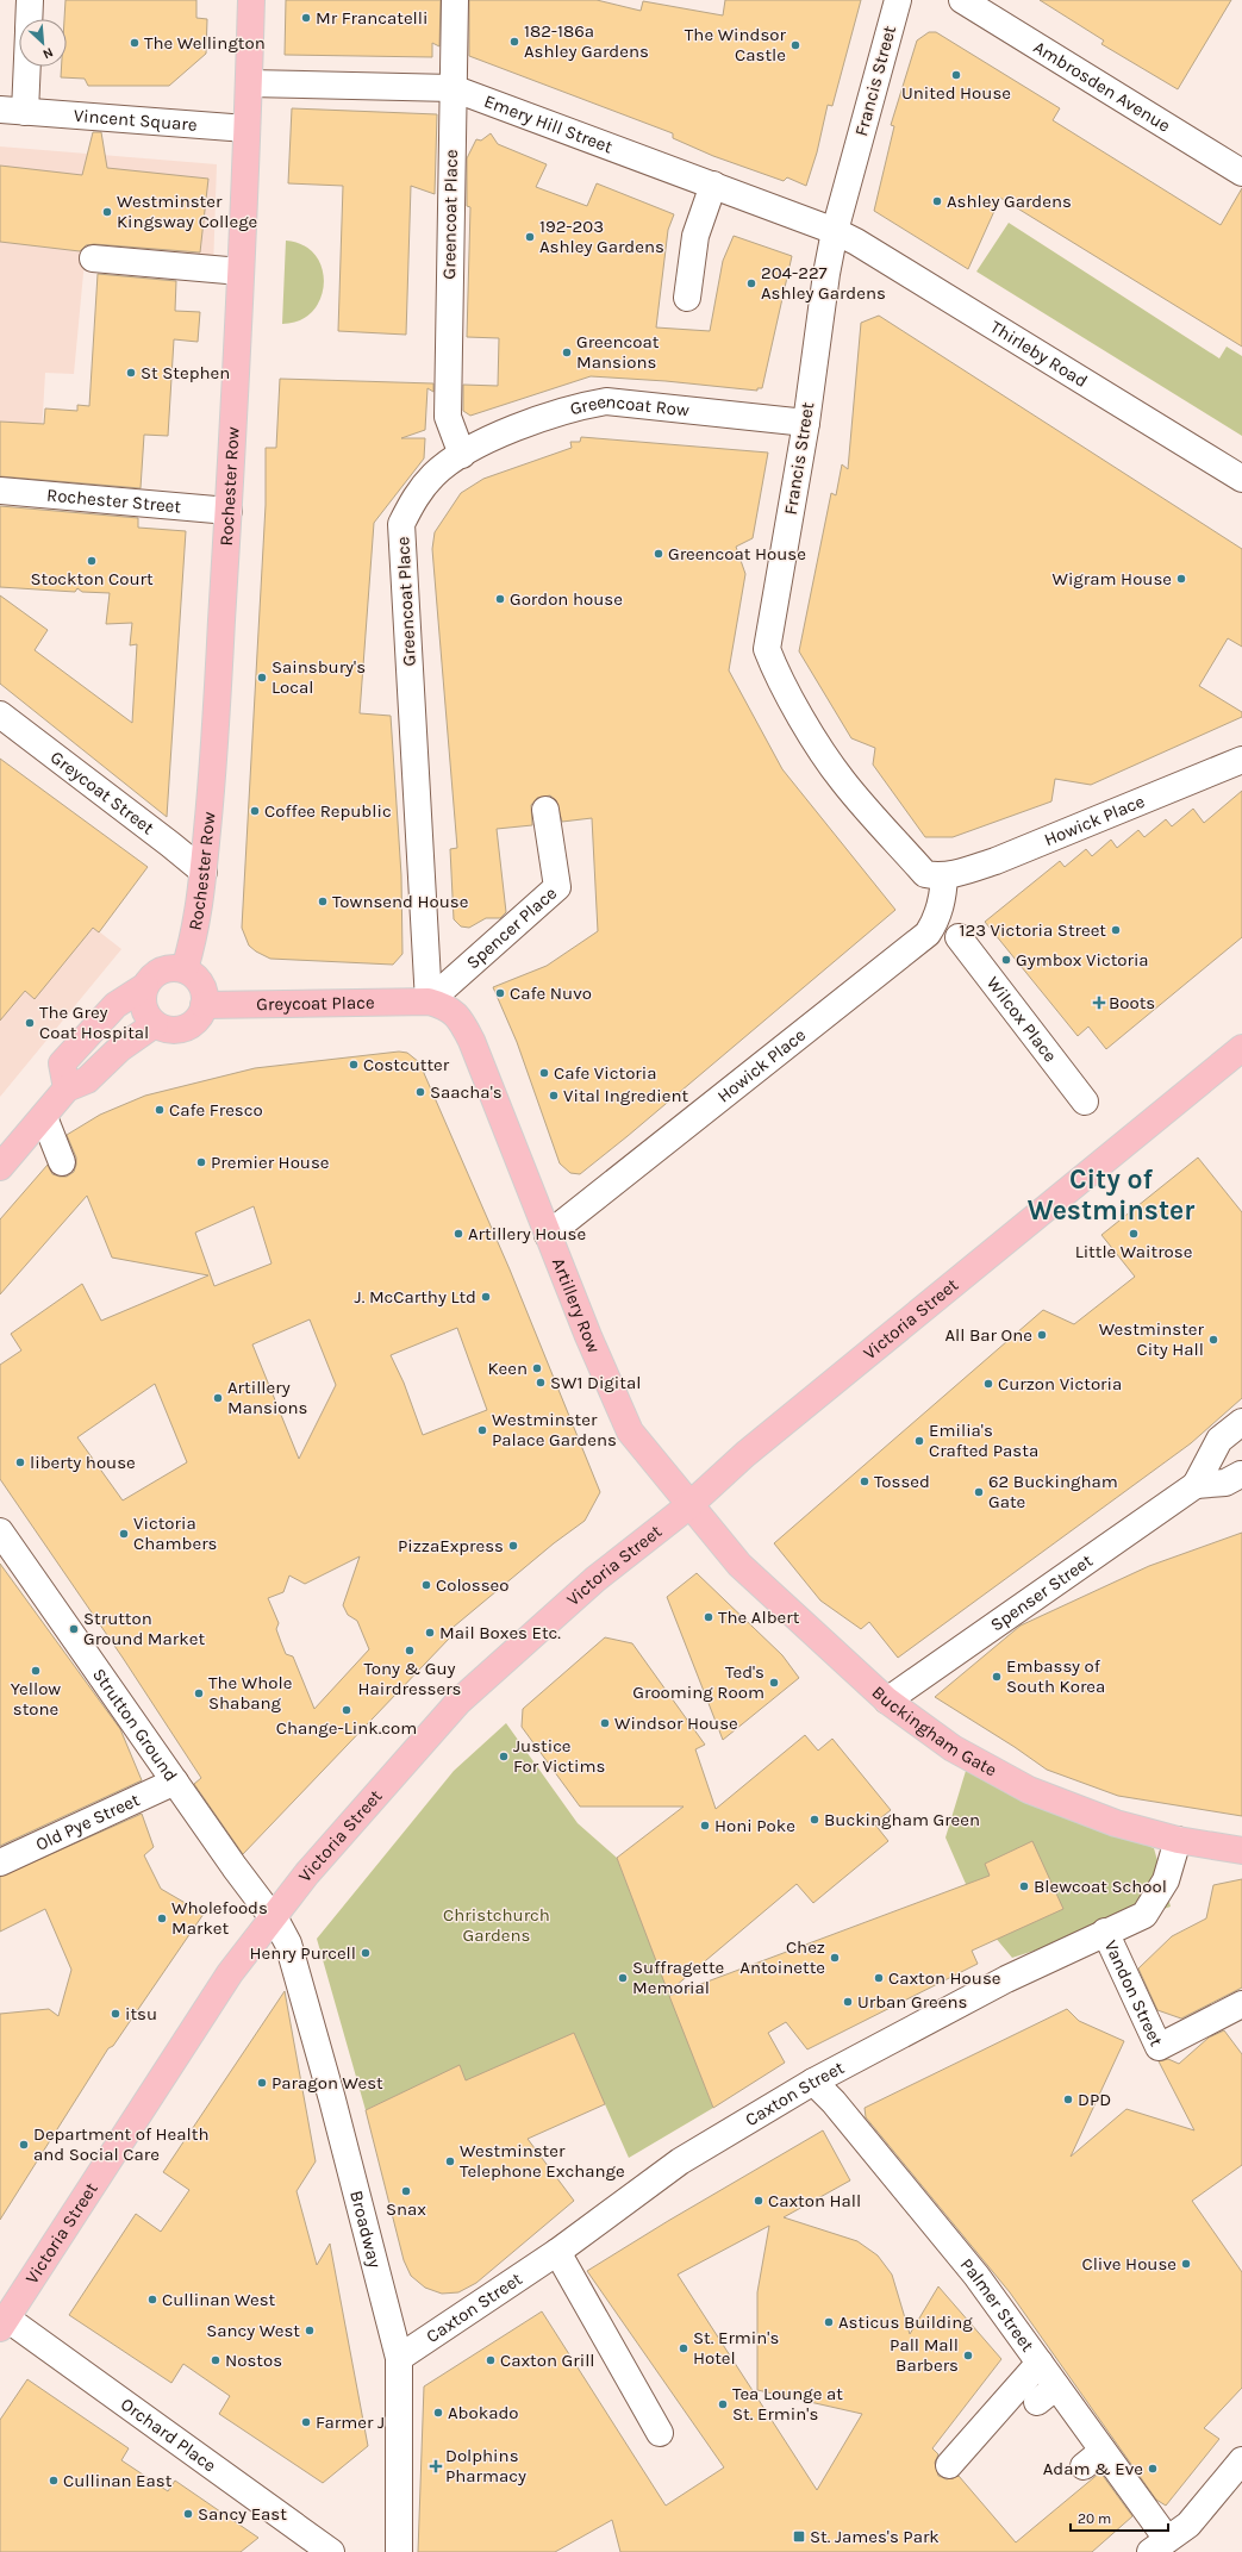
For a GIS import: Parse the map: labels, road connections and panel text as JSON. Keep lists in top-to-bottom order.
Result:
{
  "streets": {
    "main road": [
      "Rochester Row",
      "Greycoat Place",
      "Artillery Row",
      "Victoria Street",
      "Buckingham Gate"
    ],
    "street": [
      "Francis Street",
      "Ambrosden Avenue",
      "Vincent Square",
      "Emery Hill Street",
      "Greencoat Place",
      "Thirleby Road",
      "Greencoat Row",
      "Rochester Street",
      "Greycoat Street",
      "Howick Place",
      "Spencer Place",
      "Wilcox Place",
      "Spenser Street",
      "Strutton Ground",
      "Old Pye Street",
      "Vandon Street",
      "Caxton Street",
      "Broadway",
      "Palmer Street",
      "Orchard Place"
    ]
  },
  "crossings": [
    ["Francis Street", "Emery Hill Street"],
    ["Francis Street", "Thirleby Road"],
    ["Francis Street", "Greencoat Row"],
    ["Francis Street", "Howick Place"],
    ["Vincent Square", "Rochester Row"],
    ["Emery Hill Street", "Greencoat Place"],
    ["Emery Hill Street", "Thirleby Road"],
    ["Emery Hill Street", "Rochester Row"],
    ["Greencoat Place", "Greencoat Row"],
    ["Greencoat Place", "Spencer Place"],
    ["Greencoat Place", "Greycoat Place"],
    ["Greencoat Place", "Artillery Row"],
    ["Rochester Row", "Rochester Street"],
    ["Rochester Row", "Greycoat Street"],
    ["Rochester Row", "Greycoat Place"],
    ["Howick Place", "Artillery Row"],
    ["Spencer Place", "Greycoat Place"],
    ["Spencer Place", "Artillery Row"],
    ["Greycoat Place", "Artillery Row"],
    ["Artillery Row", "Victoria Street"],
    ["Artillery Row", "Buckingham Gate"],
    ["Victoria Street", "Strutton Ground"],
    ["Victoria Street", "Buckingham Gate"],
    ["Victoria Street", "Broadway"],
    ["Victoria Street", "Orchard Place"],
    ["Spenser Street", "Buckingham Gate"],
    ["Strutton Ground", "Old Pye Street"],
    ["Strutton Ground", "Broadway"],
    ["Buckingham Gate", "Caxton Street"],
    ["Vandon Street", "Caxton Street"],
    ["Caxton Street", "Broadway"],
    ["Caxton Street", "Palmer Street"]
  ],
  "districts": ["City of Westminster"],
  "parks": ["Christchurch Gardens"],
  "places": {
    "other": [
      "Mr Francatelli",
      "182-186a Ashley Gardens",
      "The Wellington",
      "The Windsor Castle",
      "United House",
      "Ashley Gardens",
      "Westminster Kingsway College",
      "192-203 Ashley Gardens",
      "204-227 Ashley Gardens",
      "Greencoat Mansions",
      "St Stephen",
      "Greencoat House",
      "Stockton Court",
      "Wigram House",
      "Gordon house",
      "Sainsbury's Local",
      "Coffee Republic",
      "Townsend House",
      "123 Victoria Street",
      "Gymbox Victoria",
      "Cafe Nuvo",
      "The Grey Coat Hospital",
      "Costcutter",
      "Cafe Victoria",
      "Saacha's",
      "Vital Ingredient",
      "Cafe Fresco",
      "Premier House",
      "Artillery House",
      "Little Waitrose",
      "J. McCarthy Ltd",
      "All Bar One",
      "Westminster City Hall",
      "Keen",
      "SW1 Digital",
      "Curzon Victoria",
      "Artillery Mansions",
      "Westminster Palace Gardens",
      "Emilia's Crafted Pasta",
      "liberty house",
      "Tossed",
      "62 Buckingham Gate",
      "Victoria Chambers",
      "PizzaExpress",
      "Colosseo",
      "The Albert",
      "Strutton Ground Market",
      "Mail Boxes Etc.",
      "Tony & Guy Hairdressers",
      "Yellow stone",
      "Embassy of South Korea",
      "Ted's Grooming Room",
      "The Whole Shabang",
      "Change-Link.com",
      "Windsor House",
      "Justice For Victims",
      "Buckingham Green",
      "Honi Poke",
      "Blewcoat School",
      "Wholefoods Market",
      "Henry Purcell",
      "Chez Antoinette",
      "Suffragette Memorial",
      "Caxton House",
      "Urban Greens",
      "itsu",
      "Paragon West",
      "DPD",
      "Department of Health and Social Care",
      "Westminster Telephone Exchange",
      "Snax",
      "Caxton Hall",
      "Clive House",
      "Cullinan West",
      "Asticus Building",
      "Sancy West",
      "St. Ermin's Hotel",
      "Pall Mall Barbers",
      "Nostos",
      "Caxton Grill",
      "Tea Lounge at St. Ermin's",
      "Abokado",
      "Farmer J",
      "Adam & Eve",
      "Cullinan East",
      "Sancy East"
    ],
    "health": ["Boots", "Dolphins Pharmacy"],
    "transit": ["St. James's Park"]
  },
  "scale_bar": "20 m",
  "north": "bottom right"
}
